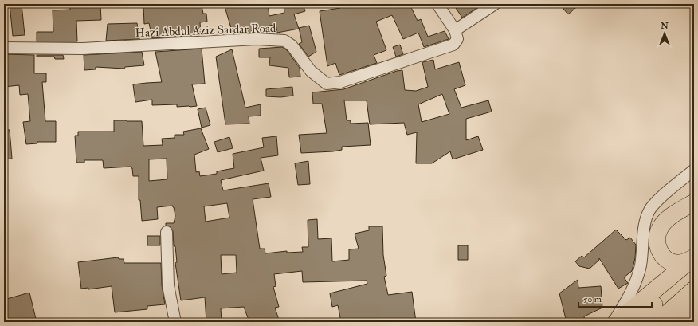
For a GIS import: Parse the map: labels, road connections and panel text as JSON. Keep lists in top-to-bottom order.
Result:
{
  "streets": {
    "street": ["Hazi Abdul Aziz Sardar Road"]
  },
  "scale_bar": "50 m",
  "north": "top"
}
